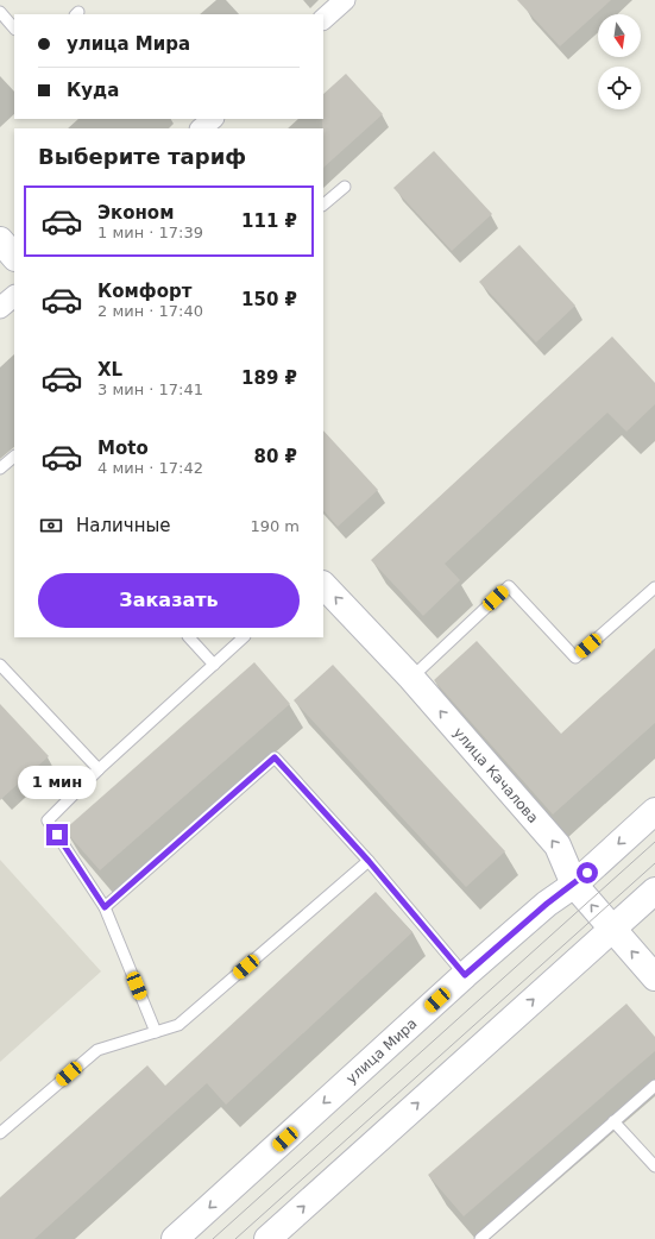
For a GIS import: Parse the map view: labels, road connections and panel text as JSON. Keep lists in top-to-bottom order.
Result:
{
  "streets": {
    "main road": ["улица Качалова", "улица Мира"]
  },
  "crossings": [
    ["улица Качалова", "улица Мира"]
  ],
  "one_way": ["улица Качалова"],
  "north": "bottom",
  "page": {
    "banner": ["улица Мира", "Куда"],
    "heading": "Выберите тариф",
    "list": [
      {
        "name": "Эконом",
        "note": "1 мин · 17:39",
        "value": "111 ₽"
      },
      {
        "name": "Комфорт",
        "note": "2 мин · 17:40",
        "value": "150 ₽"
      },
      {
        "name": "XL",
        "note": "3 мин · 17:41",
        "value": "189 ₽"
      },
      {
        "name": "Moto",
        "note": "4 мин · 17:42",
        "value": "80 ₽"
      }
    ],
    "pay": ["Наличные", "190 m"],
    "buttons": "Заказать",
    "bubble": "1 мин"
  }
}
